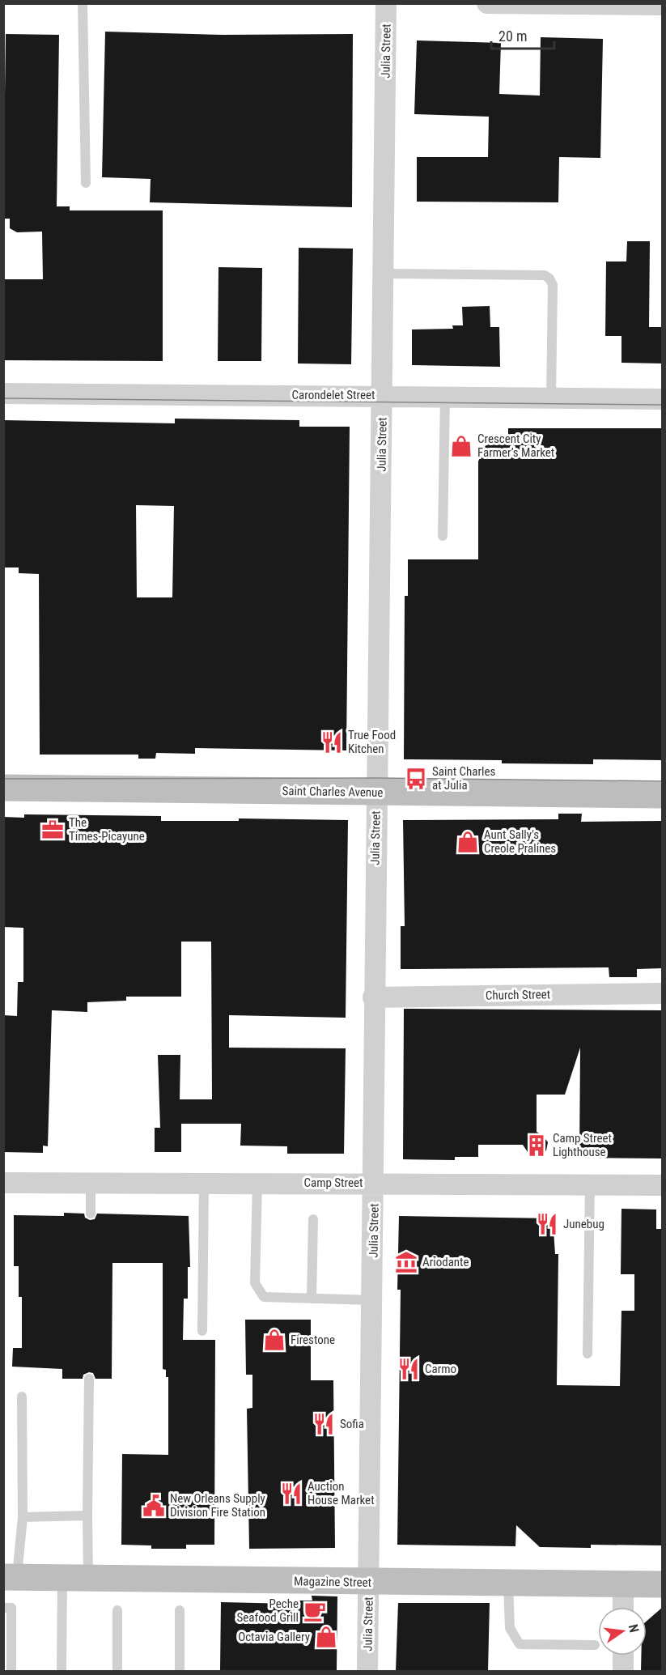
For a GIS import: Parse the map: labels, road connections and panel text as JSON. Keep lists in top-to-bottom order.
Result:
{
  "streets": {
    "street": [
      "Julia Street",
      "Carondelet Street",
      "Saint Charles Avenue",
      "Church Street",
      "Camp Street",
      "Magazine Street"
    ]
  },
  "crossings": [
    ["Julia Street", "Carondelet Street"],
    ["Julia Street", "Saint Charles Avenue"],
    ["Julia Street", "Church Street"],
    ["Julia Street", "Camp Street"],
    ["Julia Street", "Magazine Street"]
  ],
  "places": {
    "shop": [
      "Crescent City Farmer’s Market",
      "Aunt Sally's Creole Pralines",
      "Firestone",
      "Octavia Gallery"
    ],
    "restaurant": [
      "True Food Kitchen",
      "Junebug",
      "Carmo",
      "Sofia",
      "Auction House Market"
    ],
    "bus stop": ["Saint Charles at Julia"],
    "office": ["The Times-Picayune"],
    "building": ["Camp Street Lighthouse"],
    "museum": ["Ariodante"],
    "public building": ["New Orleans Supply Division Fire Station"],
    "cafe": ["Peche Seafood Grill"]
  },
  "scale_bar": "20 m",
  "north": "right"
}
